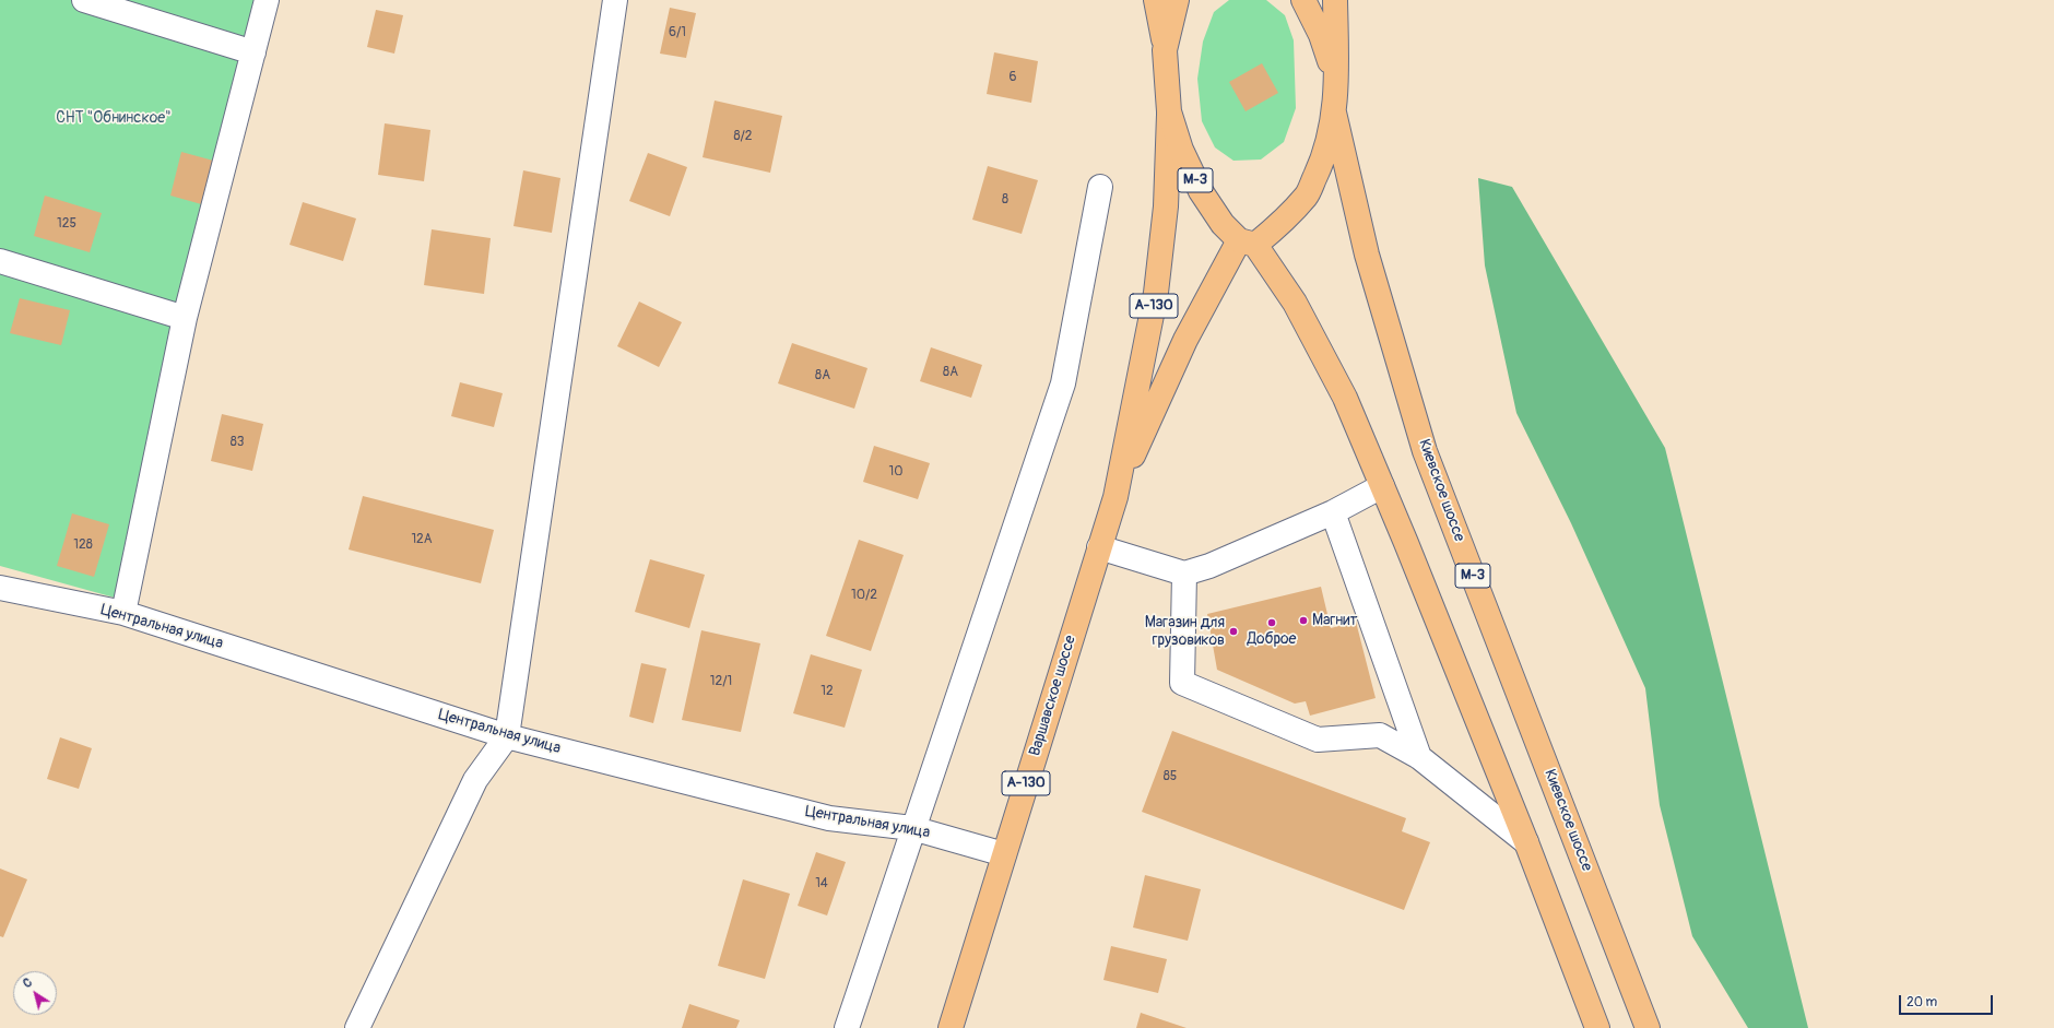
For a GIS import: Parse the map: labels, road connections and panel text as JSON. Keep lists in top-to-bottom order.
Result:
{
  "streets": {
    "main road": [
      "М-3",
      "А-130",
      "Киевское шоссе",
      "Варшавское шоссе"
    ],
    "street": ["Центральная улица"]
  },
  "crossings": [
    ["М-3", "А-130"],
    ["М-3", "Киевское шоссе"],
    ["А-130", "Киевское шоссе"],
    ["А-130", "Варшавское шоссе"],
    ["Центральная улица", "Варшавское шоссе"]
  ],
  "parks": ["СНТ \"Обнинское\""],
  "places": ["Магнит", "Доброе", "Магазин для грузовиков"],
  "house_numbers": [
    "6/1",
    "6",
    "8/2",
    "8",
    "125",
    "8А",
    "8А",
    "83",
    "10",
    "12А",
    "128",
    "10/2",
    "12/1",
    "12",
    "85",
    "14"
  ],
  "scale_bar": "20 m",
  "north": "top left"
}
